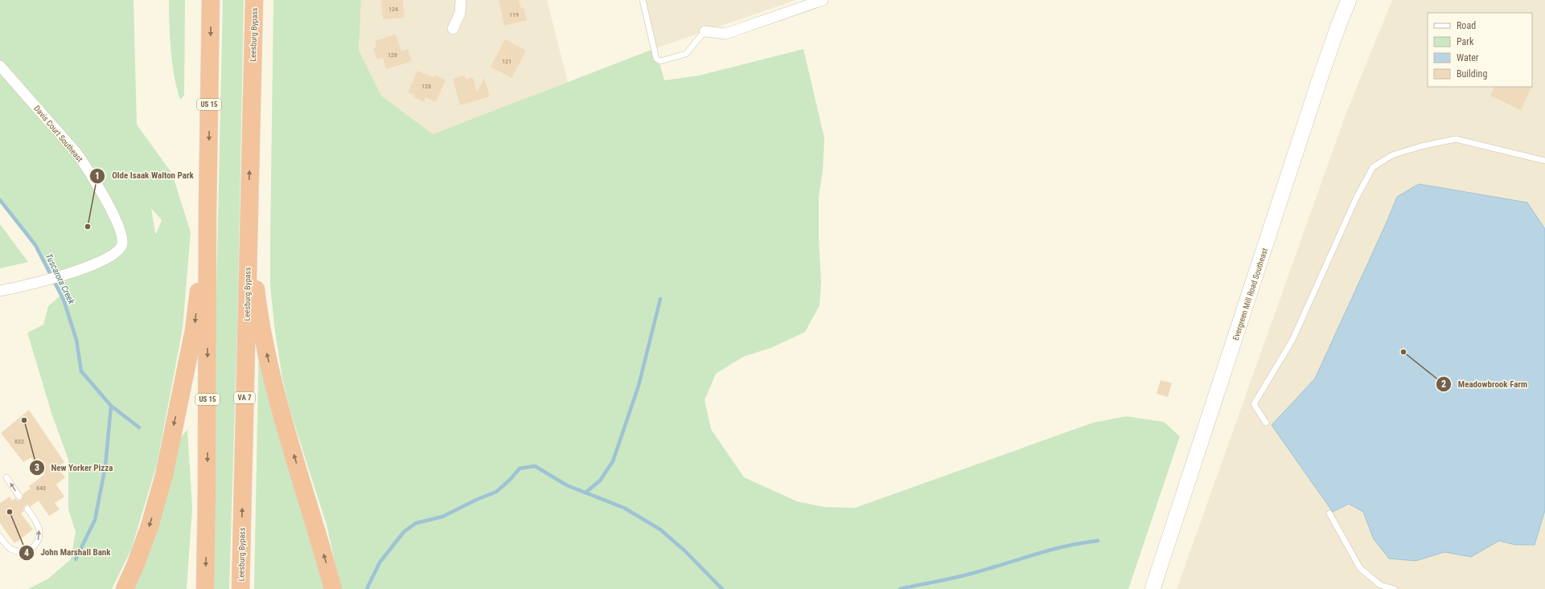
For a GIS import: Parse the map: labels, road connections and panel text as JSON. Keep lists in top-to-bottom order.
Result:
{
  "streets": {
    "highway": ["Leesburg Bypass", "US 15", "VA 7"],
    "main road": ["Evergreen Mill Road Southeast"],
    "street": ["Davis Court Southeast"]
  },
  "water": ["Tuscarora Creek"],
  "places": [
    "Olde Isaak Walton Park",
    "Meadowbrook Farm",
    "New Yorker Pizza",
    "John Marshall Bank"
  ],
  "house_numbers": [
    "124",
    "119",
    "126",
    "121",
    "128",
    "832",
    "840"
  ],
  "legend": [
    "Road",
    "Park",
    "Water",
    "Building"
  ]
}
